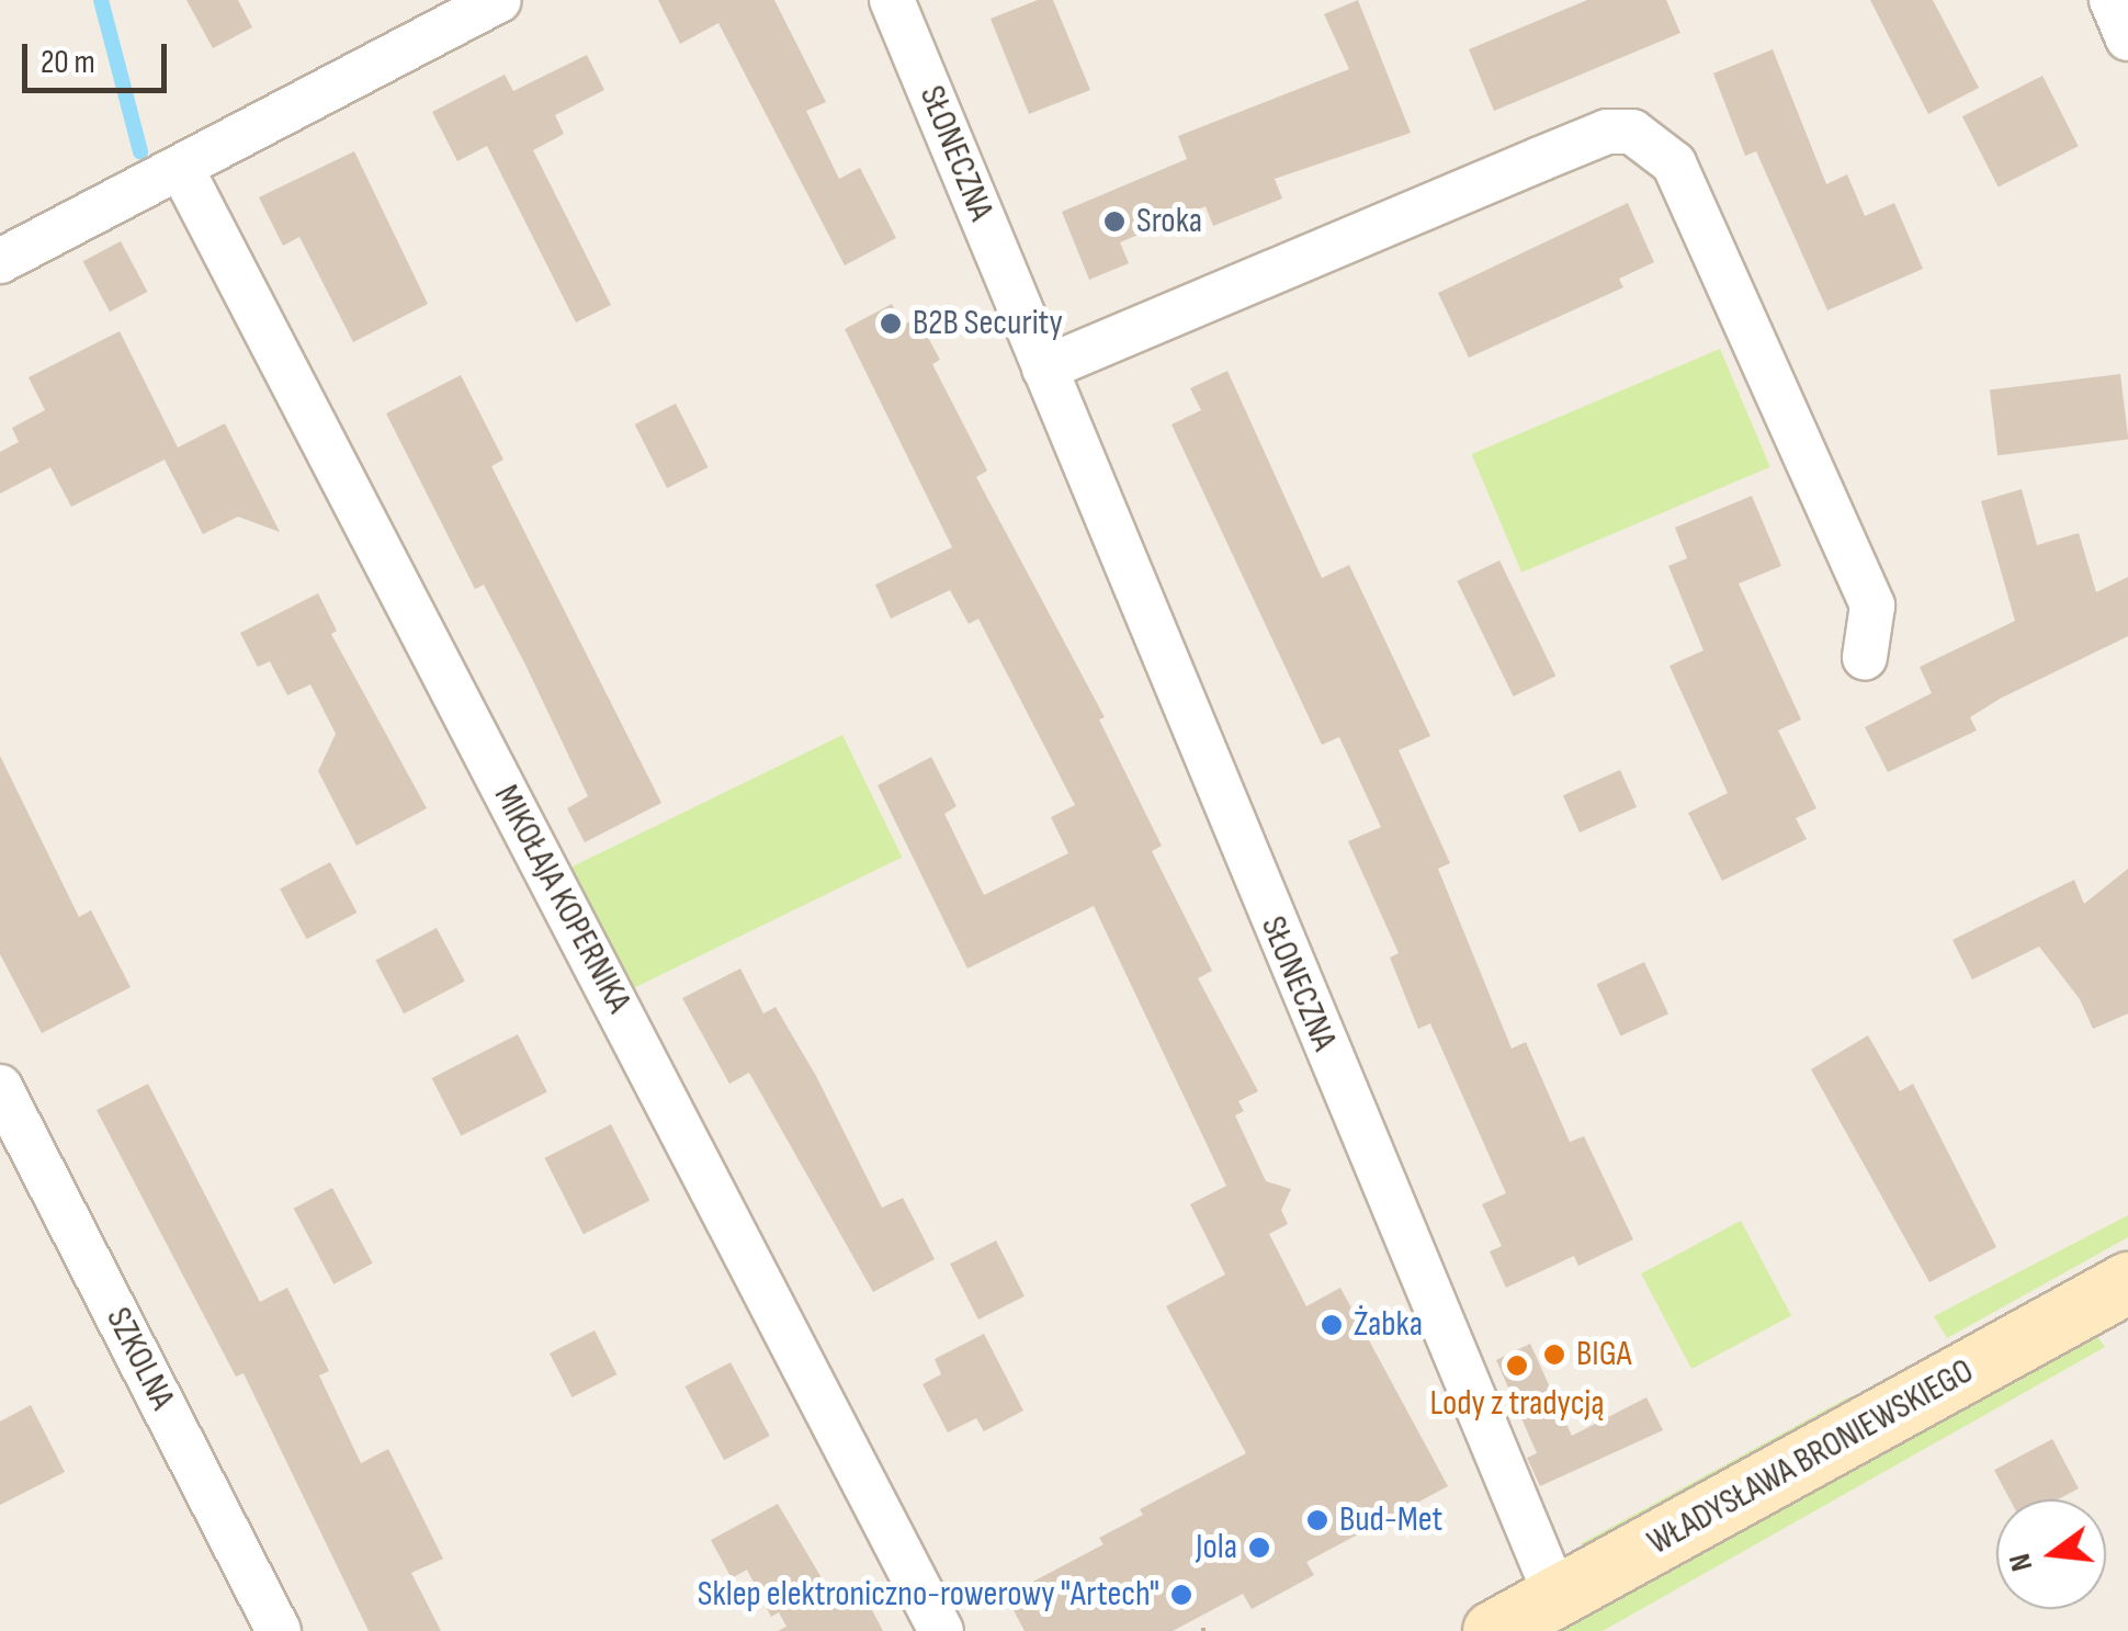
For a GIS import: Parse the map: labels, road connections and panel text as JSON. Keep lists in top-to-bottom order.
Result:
{
  "streets": {
    "street": [
      "SŁONECZNA",
      "MIKOŁAJA KOPERNIKA",
      "SZKOLNA",
      "WŁADYSŁAWA BRONIEWSKIEGO"
    ]
  },
  "crossings": [
    ["SŁONECZNA", "WŁADYSŁAWA BRONIEWSKIEGO"]
  ],
  "places": [
    "Sroka",
    "B2B Security",
    "Żabka",
    "BIGA",
    "Lody z tradycją",
    "Bud-Met",
    "Jola",
    "Sklep elektroniczno-rowerowy \"Artech\""
  ],
  "scale_bar": "20 m",
  "north": "left"
}
